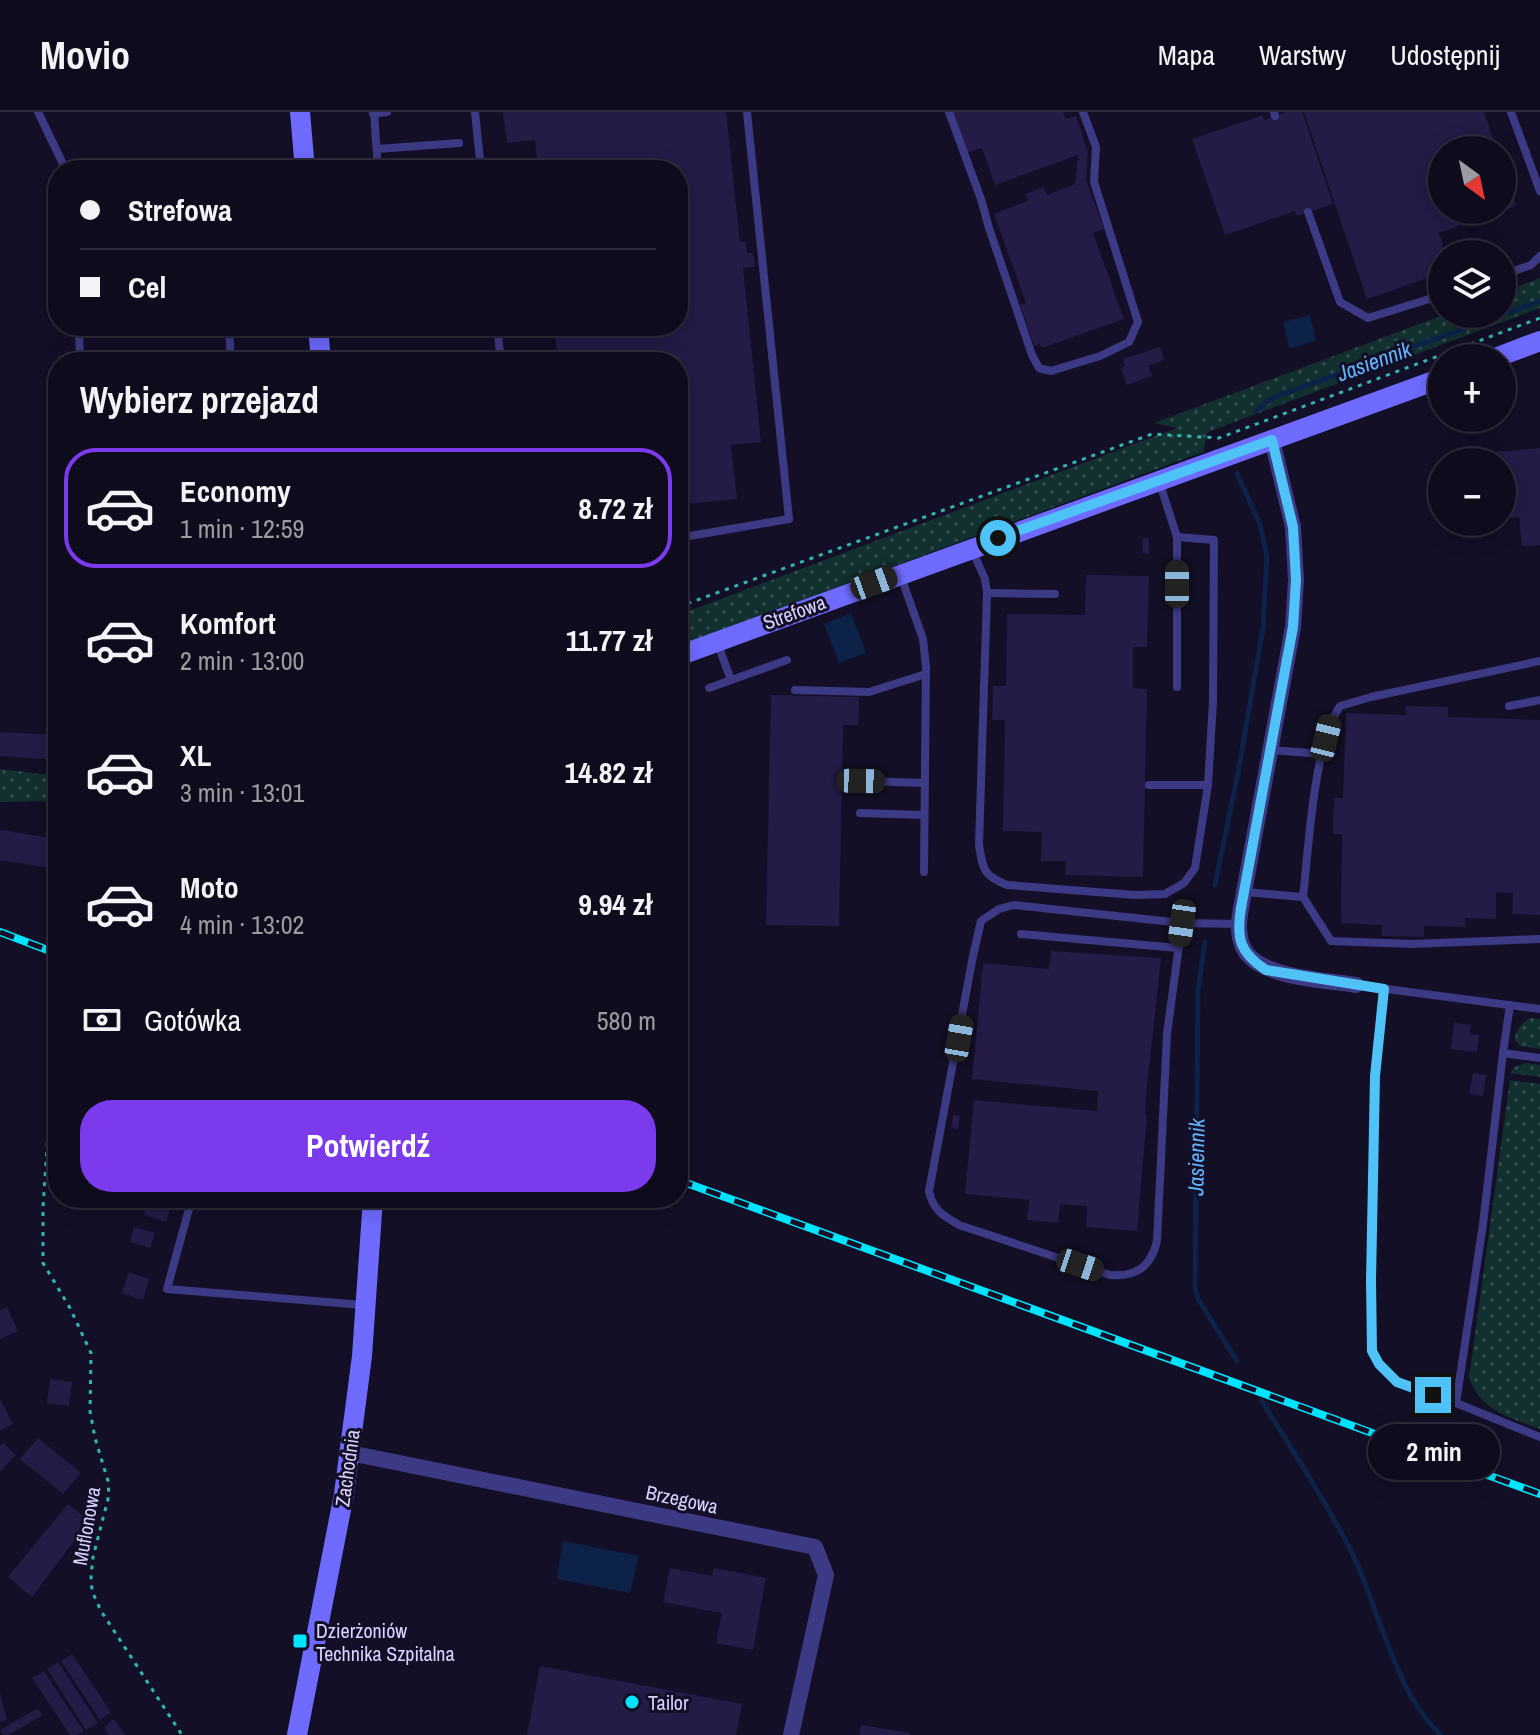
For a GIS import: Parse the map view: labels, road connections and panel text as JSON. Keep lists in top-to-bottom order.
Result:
{
  "streets": {
    "street": ["Strefowa", "Zachodnia", "Brzegowa"],
    "path": ["Muflonowa"]
  },
  "crossings": [
    ["Zachodnia", "Brzegowa"]
  ],
  "water": ["Jasiennik"],
  "places": {
    "transit": ["Dzierżoniów Technika Szpitalna"],
    "other": ["Tailor"]
  },
  "north": "bottom right",
  "page": {
    "header": "Movio",
    "nav": ["Mapa", "Warstwy", "Udostępnij"],
    "map_buttons": ["+", "−"],
    "banner": ["Strefowa", "Cel"],
    "heading": "Wybierz przejazd",
    "list": [
      {
        "name": "Economy",
        "note": "1 min · 12:59",
        "value": "8.72 zł"
      },
      {
        "name": "Komfort",
        "note": "2 min · 13:00",
        "value": "11.77 zł"
      },
      {
        "name": "XL",
        "note": "3 min · 13:01",
        "value": "14.82 zł"
      },
      {
        "name": "Moto",
        "note": "4 min · 13:02",
        "value": "9.94 zł"
      }
    ],
    "pay": ["Gotówka", "580 m"],
    "buttons": "Potwierdź",
    "bubble": "2 min"
  }
}
